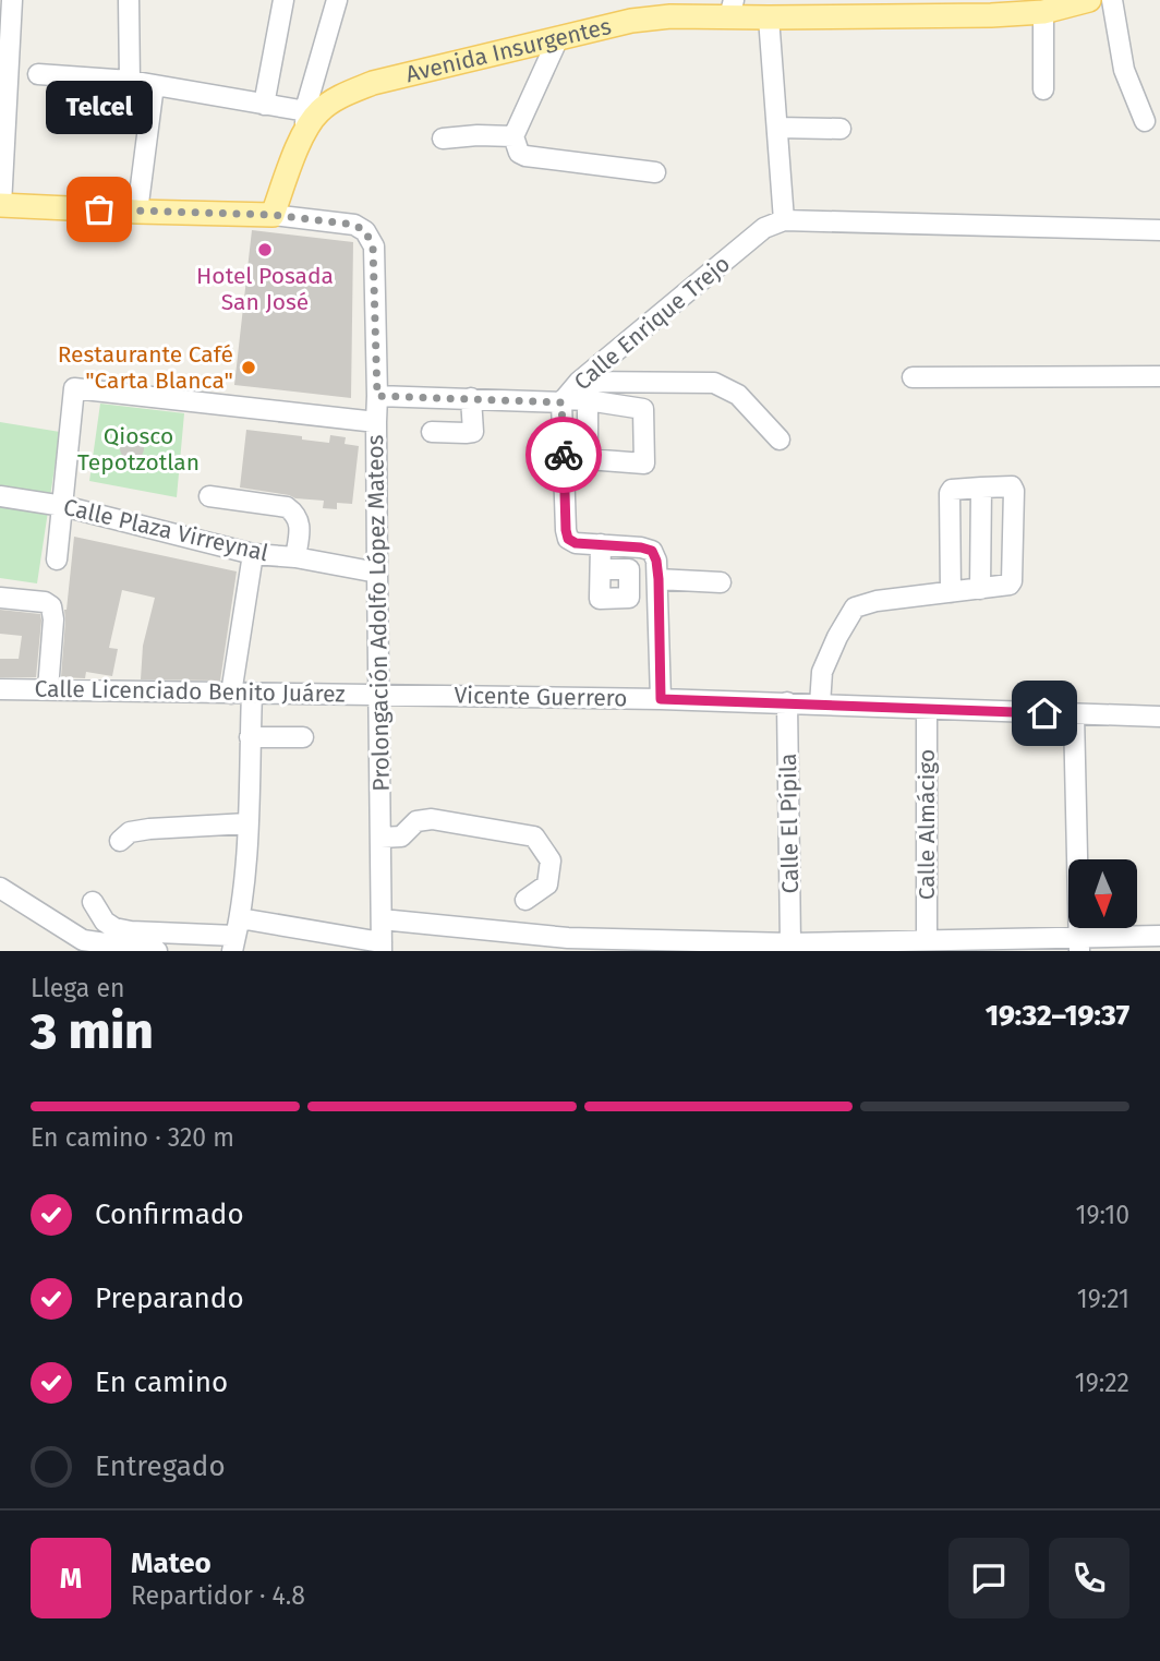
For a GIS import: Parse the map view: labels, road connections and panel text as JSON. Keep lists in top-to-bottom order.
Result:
{
  "streets": {
    "main road": ["Avenida Insurgentes"],
    "street": [
      "Calle Enrique Trejo",
      "Calle Plaza Virreynal",
      "Prolongación Adolfo López Mateos",
      "Calle Licenciado Benito Juárez",
      "Vicente Guerrero",
      "Calle El Pípila",
      "Calle Almácigo"
    ]
  },
  "crossings": [
    ["Avenida Insurgentes", "Prolongación Adolfo López Mateos"],
    ["Calle Enrique Trejo", "Prolongación Adolfo López Mateos"],
    ["Calle Plaza Virreynal", "Prolongación Adolfo López Mateos"],
    ["Prolongación Adolfo López Mateos", "Calle Licenciado Benito Juárez"],
    ["Prolongación Adolfo López Mateos", "Vicente Guerrero"],
    ["Calle Licenciado Benito Juárez", "Vicente Guerrero"],
    ["Vicente Guerrero", "Calle El Pípila"],
    ["Vicente Guerrero", "Calle Almácigo"]
  ],
  "parks": ["Qiosco Tepotzotlan"],
  "places": ["Telcel", "Hotel Posada San José", "Restaurante Café \"Carta Blanca\""],
  "north": "bottom",
  "page": {
    "bubble": "Telcel",
    "heading": ["3 min", "Llega en", "19:32–19:37"],
    "panel": ["Mateo", "Repartidor · 4.8"],
    "bar": "En camino · 320 m",
    "list": [
      ["Confirmado", "19:10"],
      ["Preparando", "19:21"],
      ["En camino", "19:22"],
      "Entregado"
    ],
    "round": "M"
  }
}
